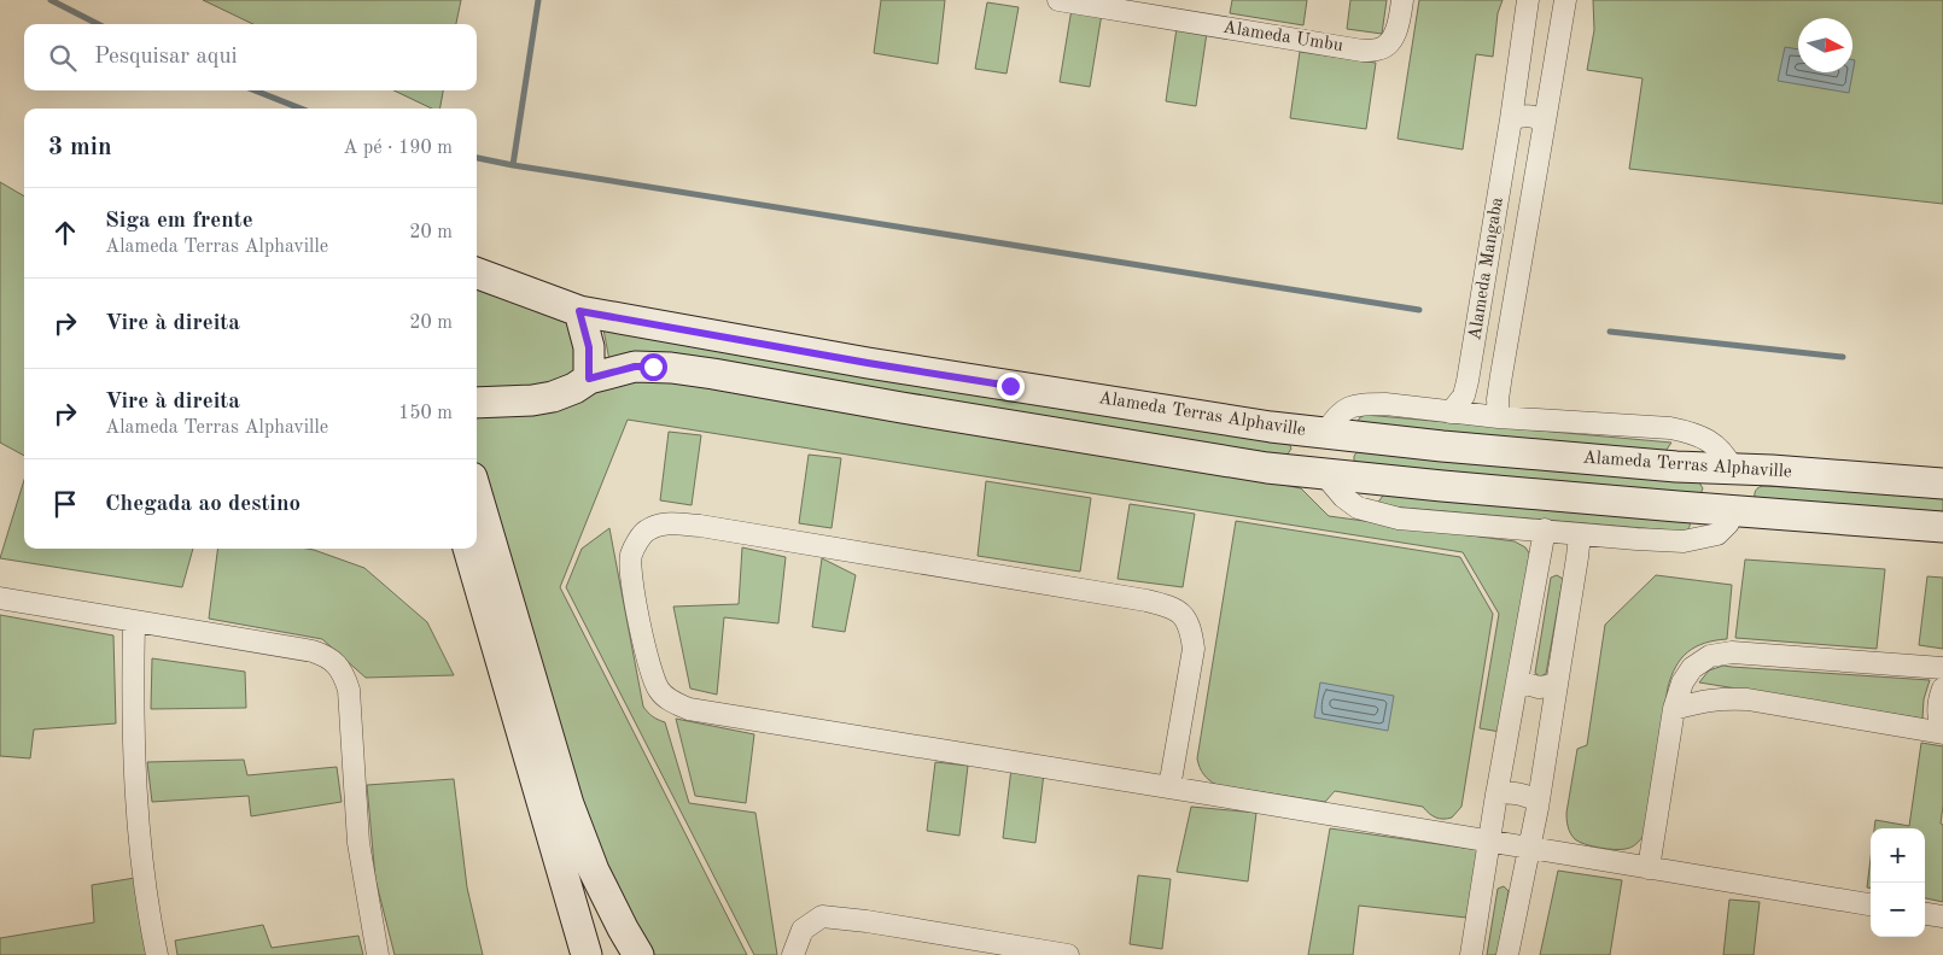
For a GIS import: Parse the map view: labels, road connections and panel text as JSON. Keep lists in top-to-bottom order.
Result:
{
  "streets": {
    "street": ["Alameda Umbu", "Alameda Mangaba", "Alameda Terras Alphaville"]
  },
  "north": "right",
  "page": {
    "search": "Pesquisar aqui",
    "heading": ["3 min", "A pé · 190 m"],
    "list": [
      ["Siga em frente", "Alameda Terras Alphaville", "20 m"],
      ["Vire à direita", "20 m"],
      ["Vire à direita", "Alameda Terras Alphaville", "150 m"],
      "Chegada ao destino"
    ],
    "map_buttons": ["+", "−"]
  }
}
